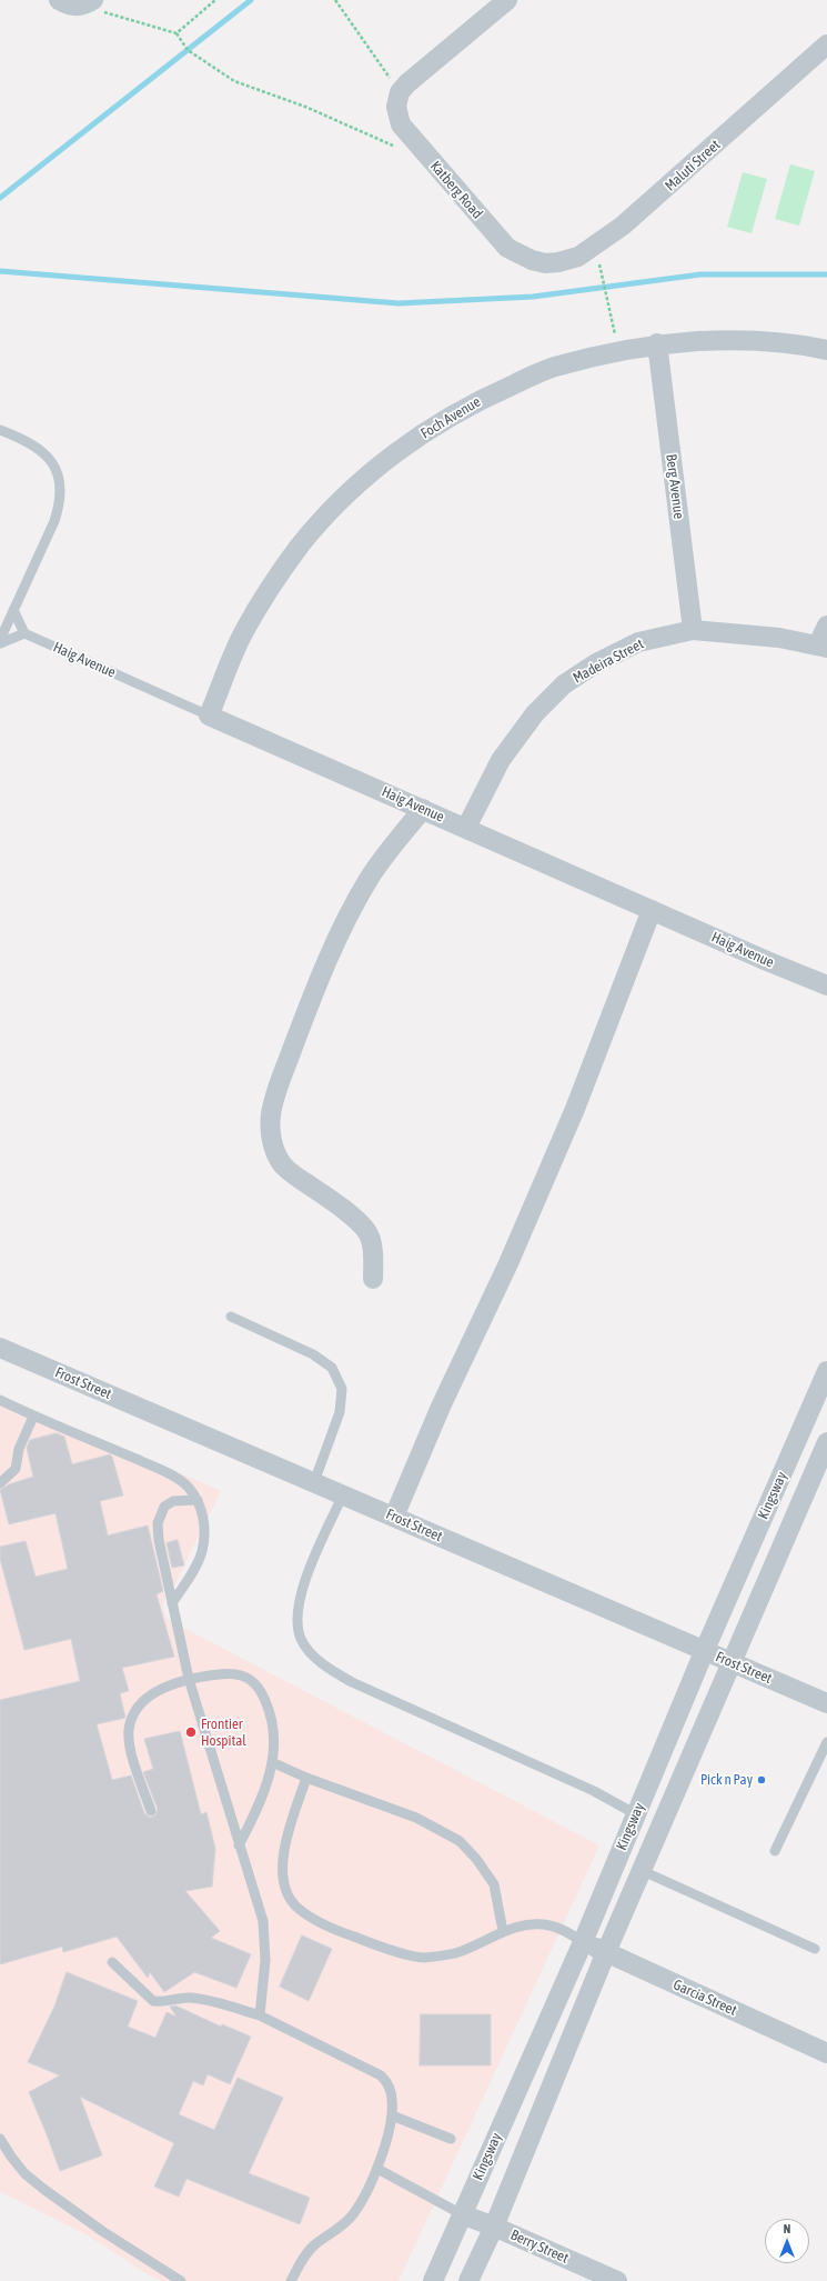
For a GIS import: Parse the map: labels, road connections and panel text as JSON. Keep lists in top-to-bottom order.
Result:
{
  "streets": {
    "street": [
      "Maluti Street",
      "Katberg Road",
      "Foch Avenue",
      "Berg Avenue",
      "Haig Avenue",
      "Madeira Street",
      "Frost Street",
      "Kingsway",
      "Garcia Street",
      "Berry Street"
    ]
  },
  "crossings": [
    ["Maluti Street", "Katberg Road"],
    ["Foch Avenue", "Berg Avenue"],
    ["Foch Avenue", "Haig Avenue"],
    ["Berg Avenue", "Madeira Street"],
    ["Haig Avenue", "Madeira Street"],
    ["Frost Street", "Kingsway"],
    ["Kingsway", "Garcia Street"],
    ["Kingsway", "Berry Street"]
  ],
  "places": ["Frontier Hospital", "Pick n Pay"],
  "north": "top"
}
